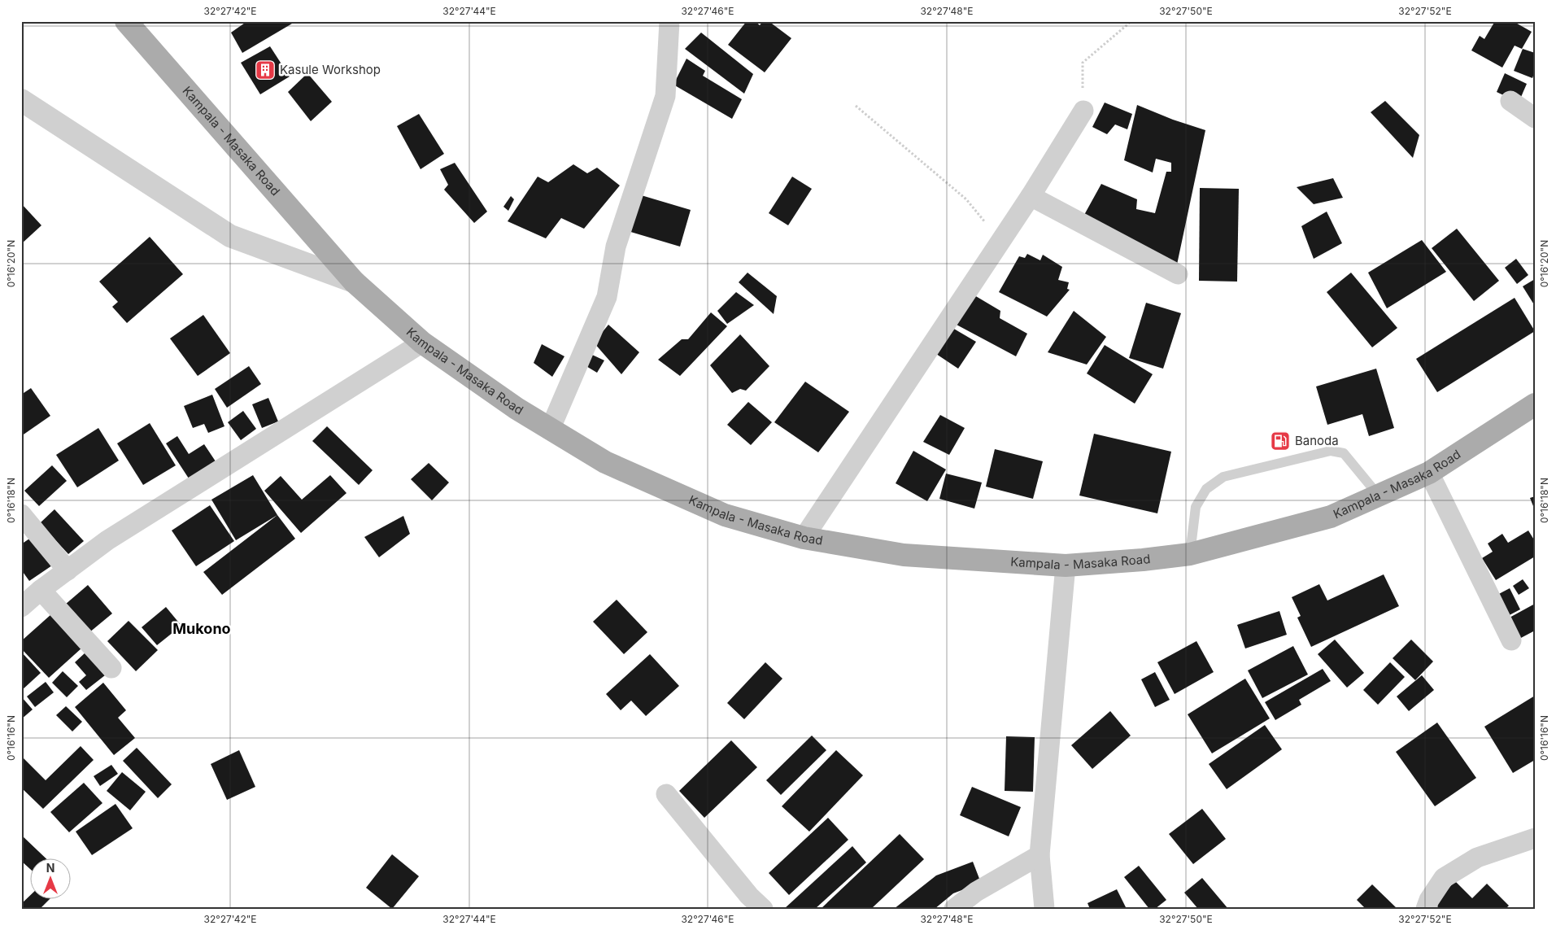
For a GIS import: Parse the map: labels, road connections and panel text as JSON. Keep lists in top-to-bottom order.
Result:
{
  "streets": {
    "main road": ["Kampala - Masaka Road"]
  },
  "districts": ["Mukono"],
  "places": {
    "building": ["Kasule Workshop"],
    "fuel station": ["Banoda"]
  },
  "north": "top",
  "coordinates": [
    "32°27'42\"E",
    "32°27'44\"E",
    "32°27'46\"E",
    "32°27'48\"E",
    "32°27'50\"E",
    "32°27'52\"E",
    "0°16'20\"N",
    "0°16'18\"N",
    "0°16'16\"N"
  ]
}
